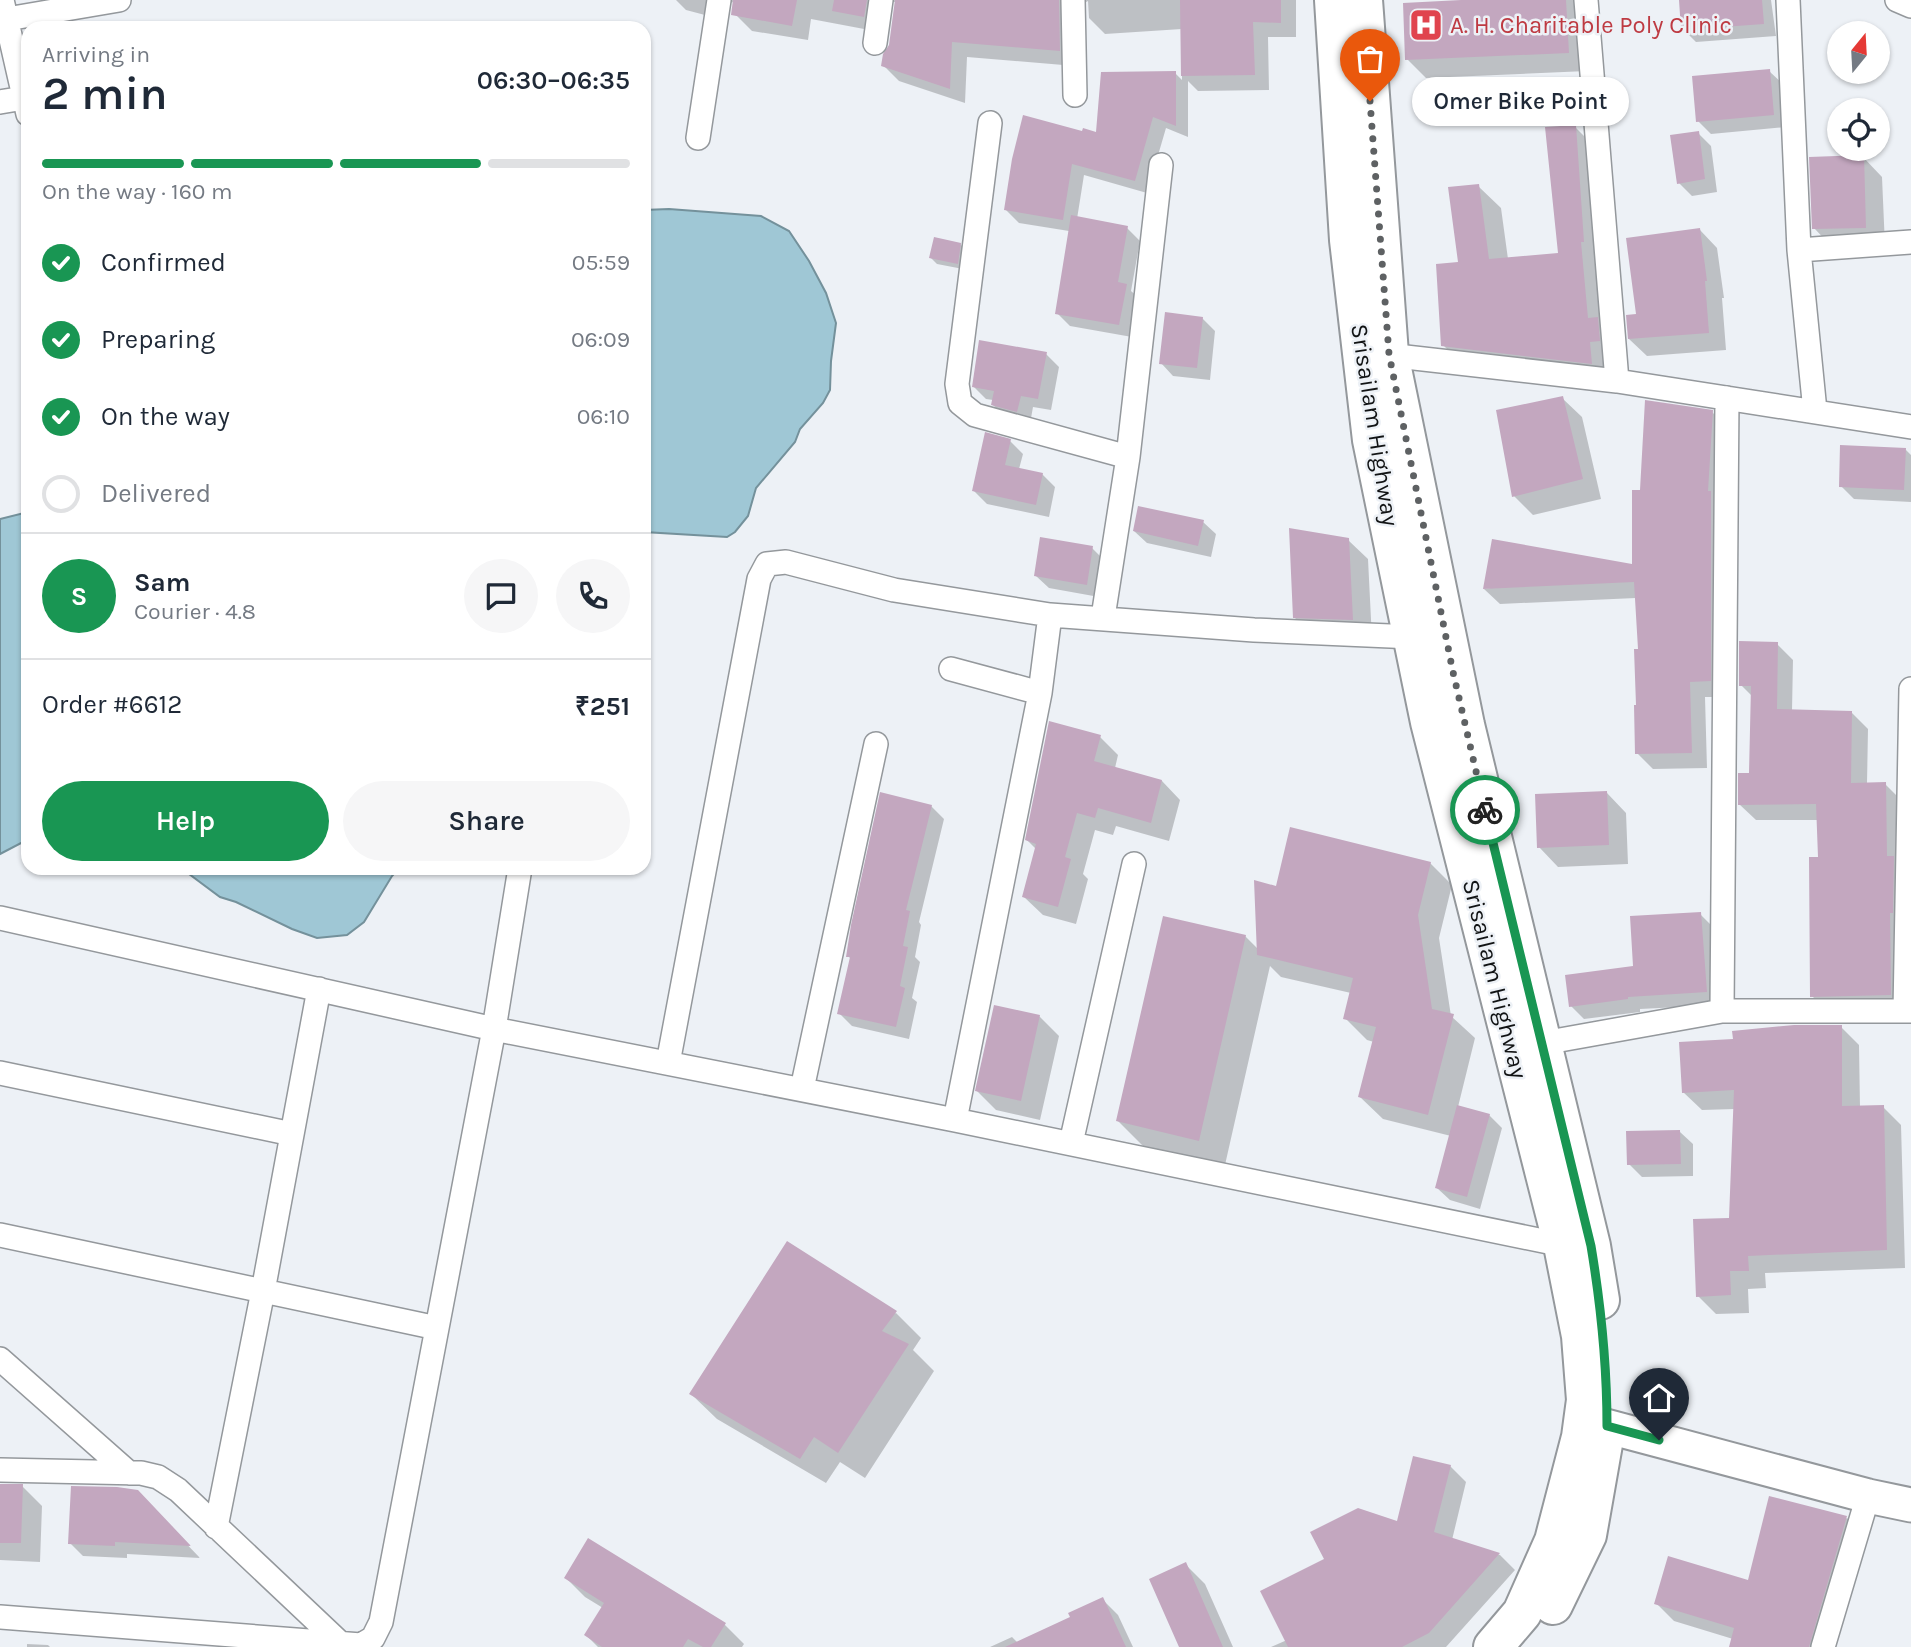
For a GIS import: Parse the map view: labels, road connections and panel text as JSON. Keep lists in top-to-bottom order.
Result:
{
  "streets": {
    "highway": ["Srisailam Highway"]
  },
  "places": {
    "hospital": ["A. H. Charitable Poly Clinic"],
    "other": ["Omer Bike Point"]
  },
  "north": "top",
  "page": {
    "heading": ["2 min", "Arriving in", "06:30–06:35"],
    "panel": [
      "Sam",
      "Courier · 4.8",
      "Order #6612",
      "₹251"
    ],
    "bubble": "Omer Bike Point",
    "bar": "On the way · 160 m",
    "list": [
      ["Confirmed", "05:59"],
      ["Preparing", "06:09"],
      ["On the way", "06:10"],
      "Delivered"
    ],
    "round": "S",
    "buttons": ["Help", "Share"]
  }
}
